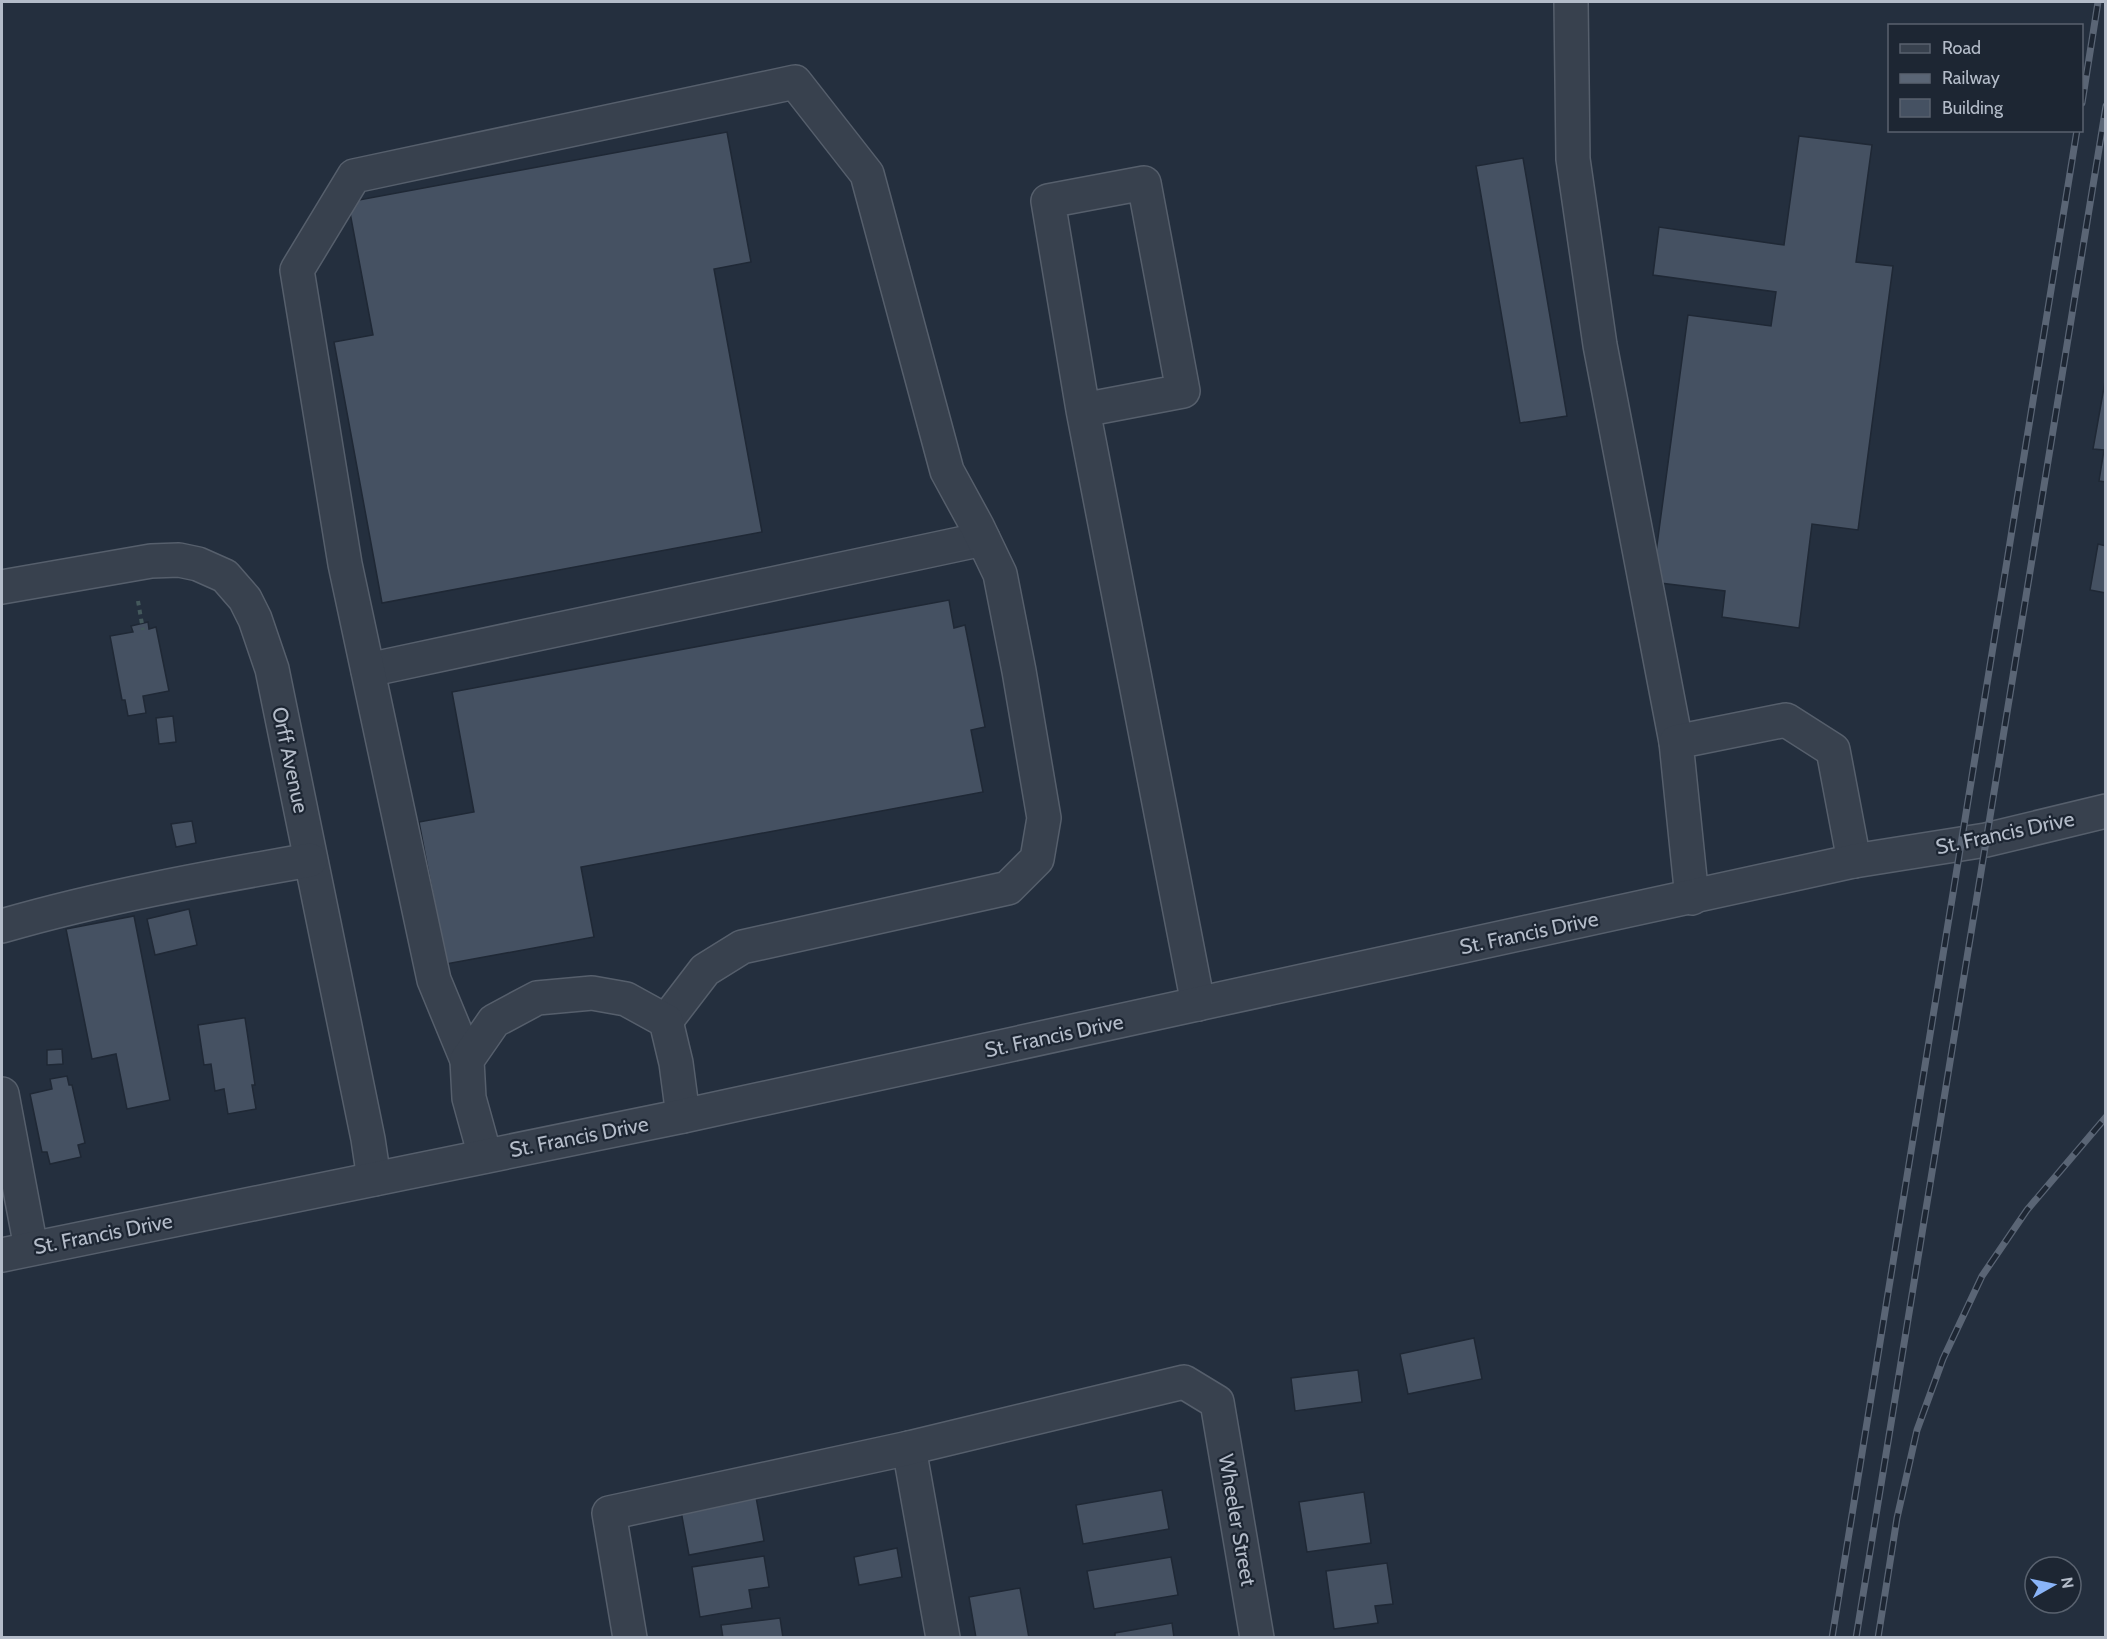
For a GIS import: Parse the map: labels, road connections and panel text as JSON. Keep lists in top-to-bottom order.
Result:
{
  "streets": {
    "street": ["Orff Avenue", "St. Francis Drive", "Wheeler Street"]
  },
  "crossings": [
    ["Orff Avenue", "St. Francis Drive"]
  ],
  "legend": ["Road", "Railway", "Building"],
  "north": "right"
}
